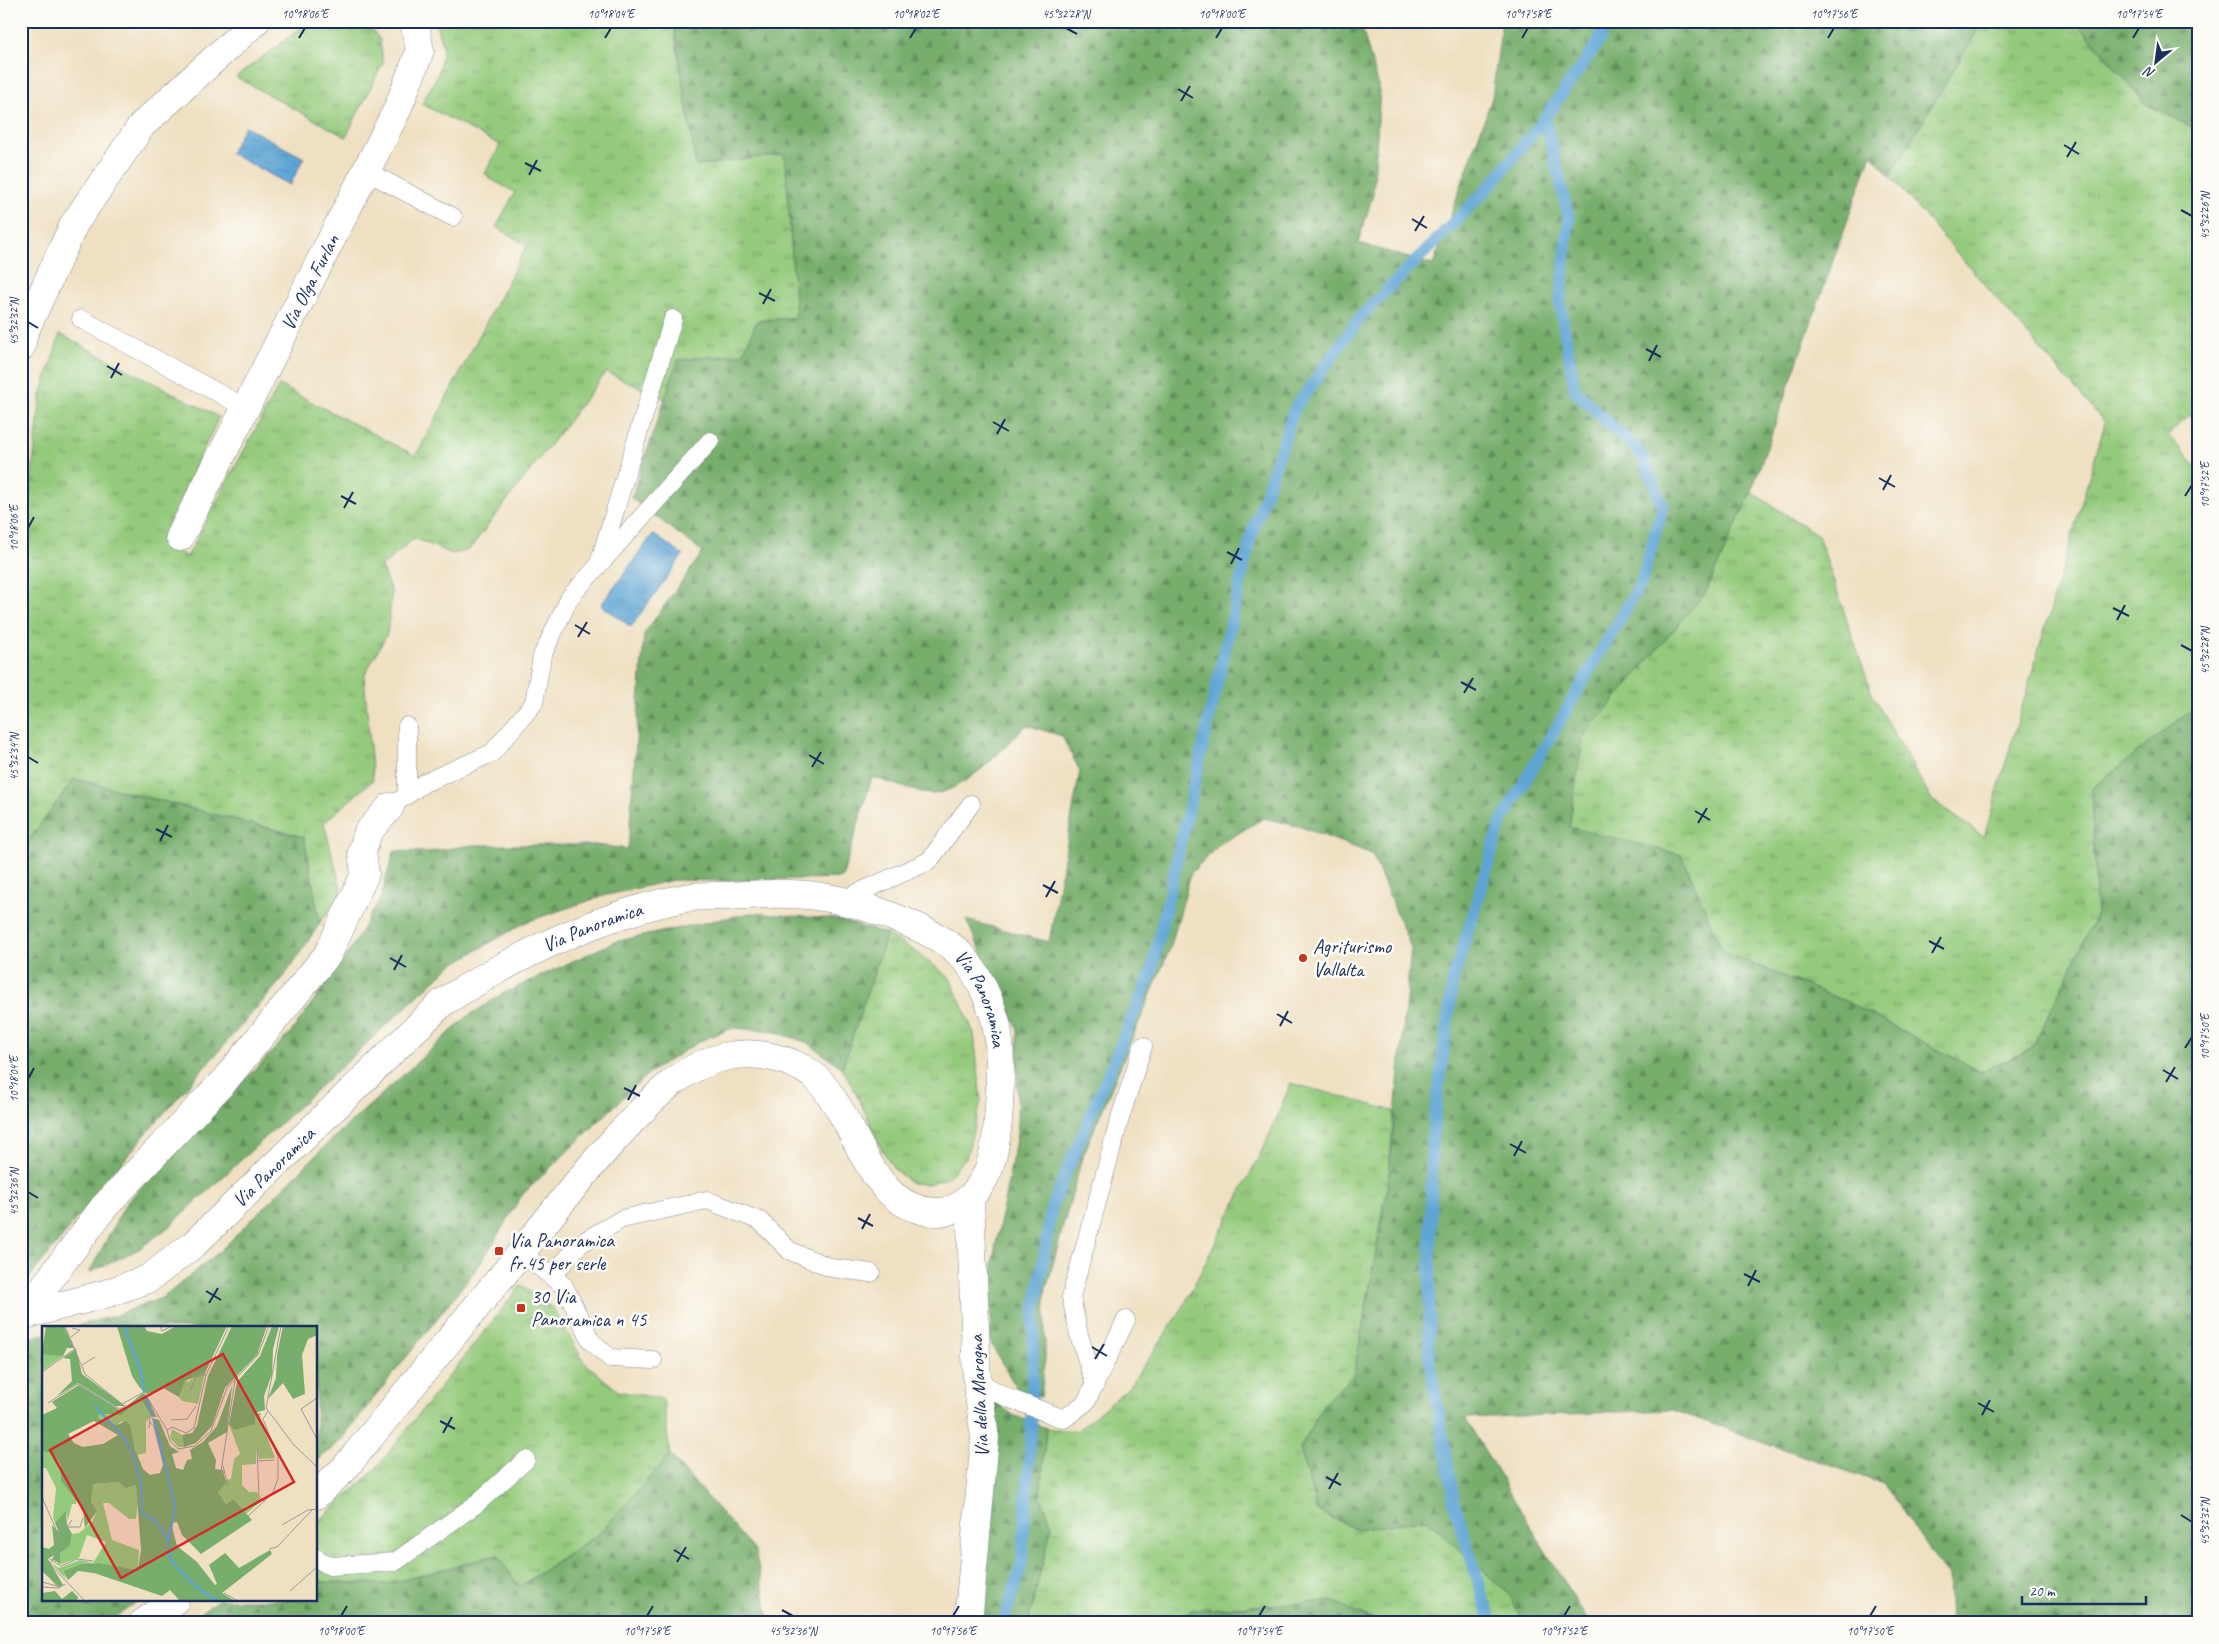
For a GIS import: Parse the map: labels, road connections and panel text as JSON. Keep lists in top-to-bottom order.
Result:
{
  "streets": {
    "street": ["Via Olga Furlan", "Via Panoramica", "Via della Marogna"]
  },
  "crossings": [
    ["Via Panoramica", "Via della Marogna"]
  ],
  "places": {
    "other": ["Agriturismo Vallalta"],
    "transit": ["Via Panoramica fr.45 per serle", "30 Via Panoramica n 45"]
  },
  "scale_bar": "20 m",
  "north": "bottom left",
  "coordinates": [
    "10°18'06\"E",
    "10°18'04\"E",
    "10°18'02\"E",
    "45°32'28\"N",
    "10°18'00\"E",
    "10°17'58\"E",
    "10°17'56\"E",
    "10°17'54\"E",
    "45°32'26\"N",
    "45°32'32\"N",
    "10°17'52\"E",
    "45°32'34\"N",
    "10°17'50\"E",
    "45°32'36\"N"
  ]
}
